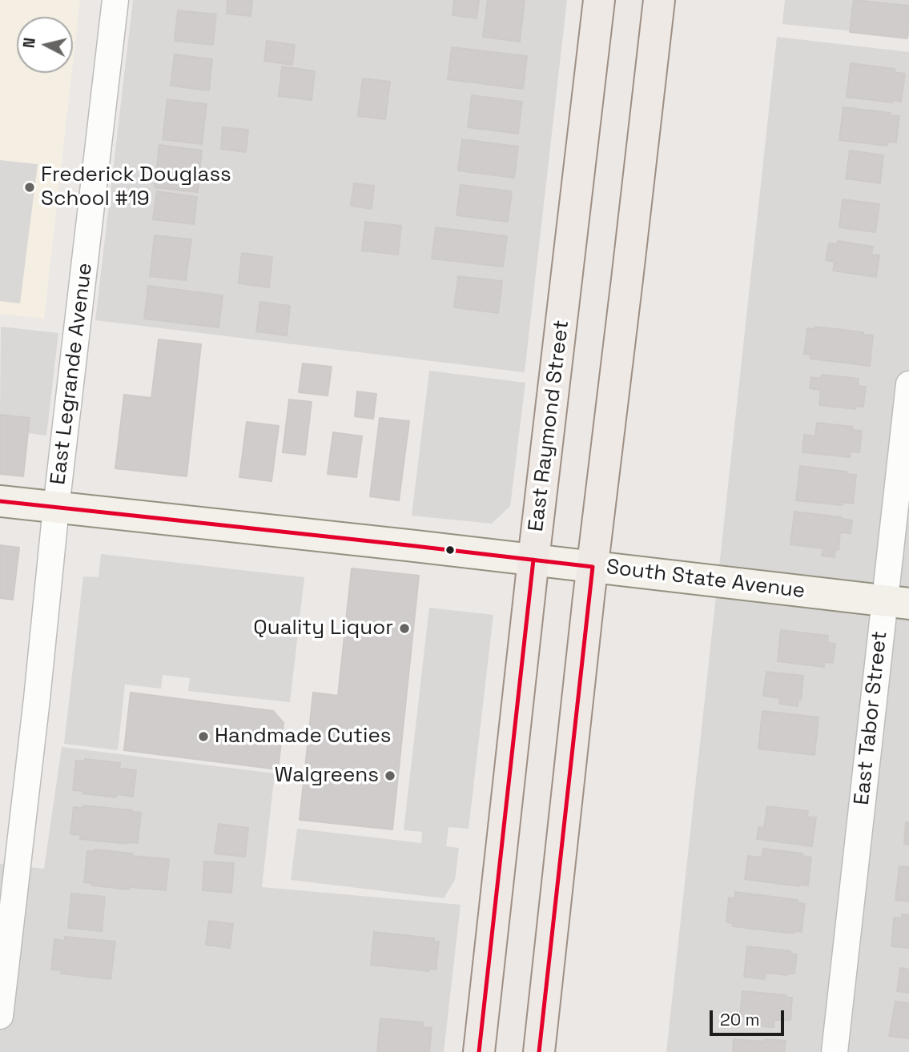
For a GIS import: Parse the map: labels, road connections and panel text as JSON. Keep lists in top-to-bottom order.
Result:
{
  "streets": {
    "main road": ["East Raymond Street"],
    "street": ["East Legrande Avenue", "South State Avenue", "East Tabor Street"]
  },
  "crossings": [
    ["East Legrande Avenue", "South State Avenue"],
    ["East Raymond Street", "South State Avenue"],
    ["South State Avenue", "East Tabor Street"]
  ],
  "places": [
    "Frederick Douglass School #19",
    "Quality Liquor",
    "Handmade Cuties",
    "Walgreens"
  ],
  "scale_bar": "20 m",
  "north": "left"
}
